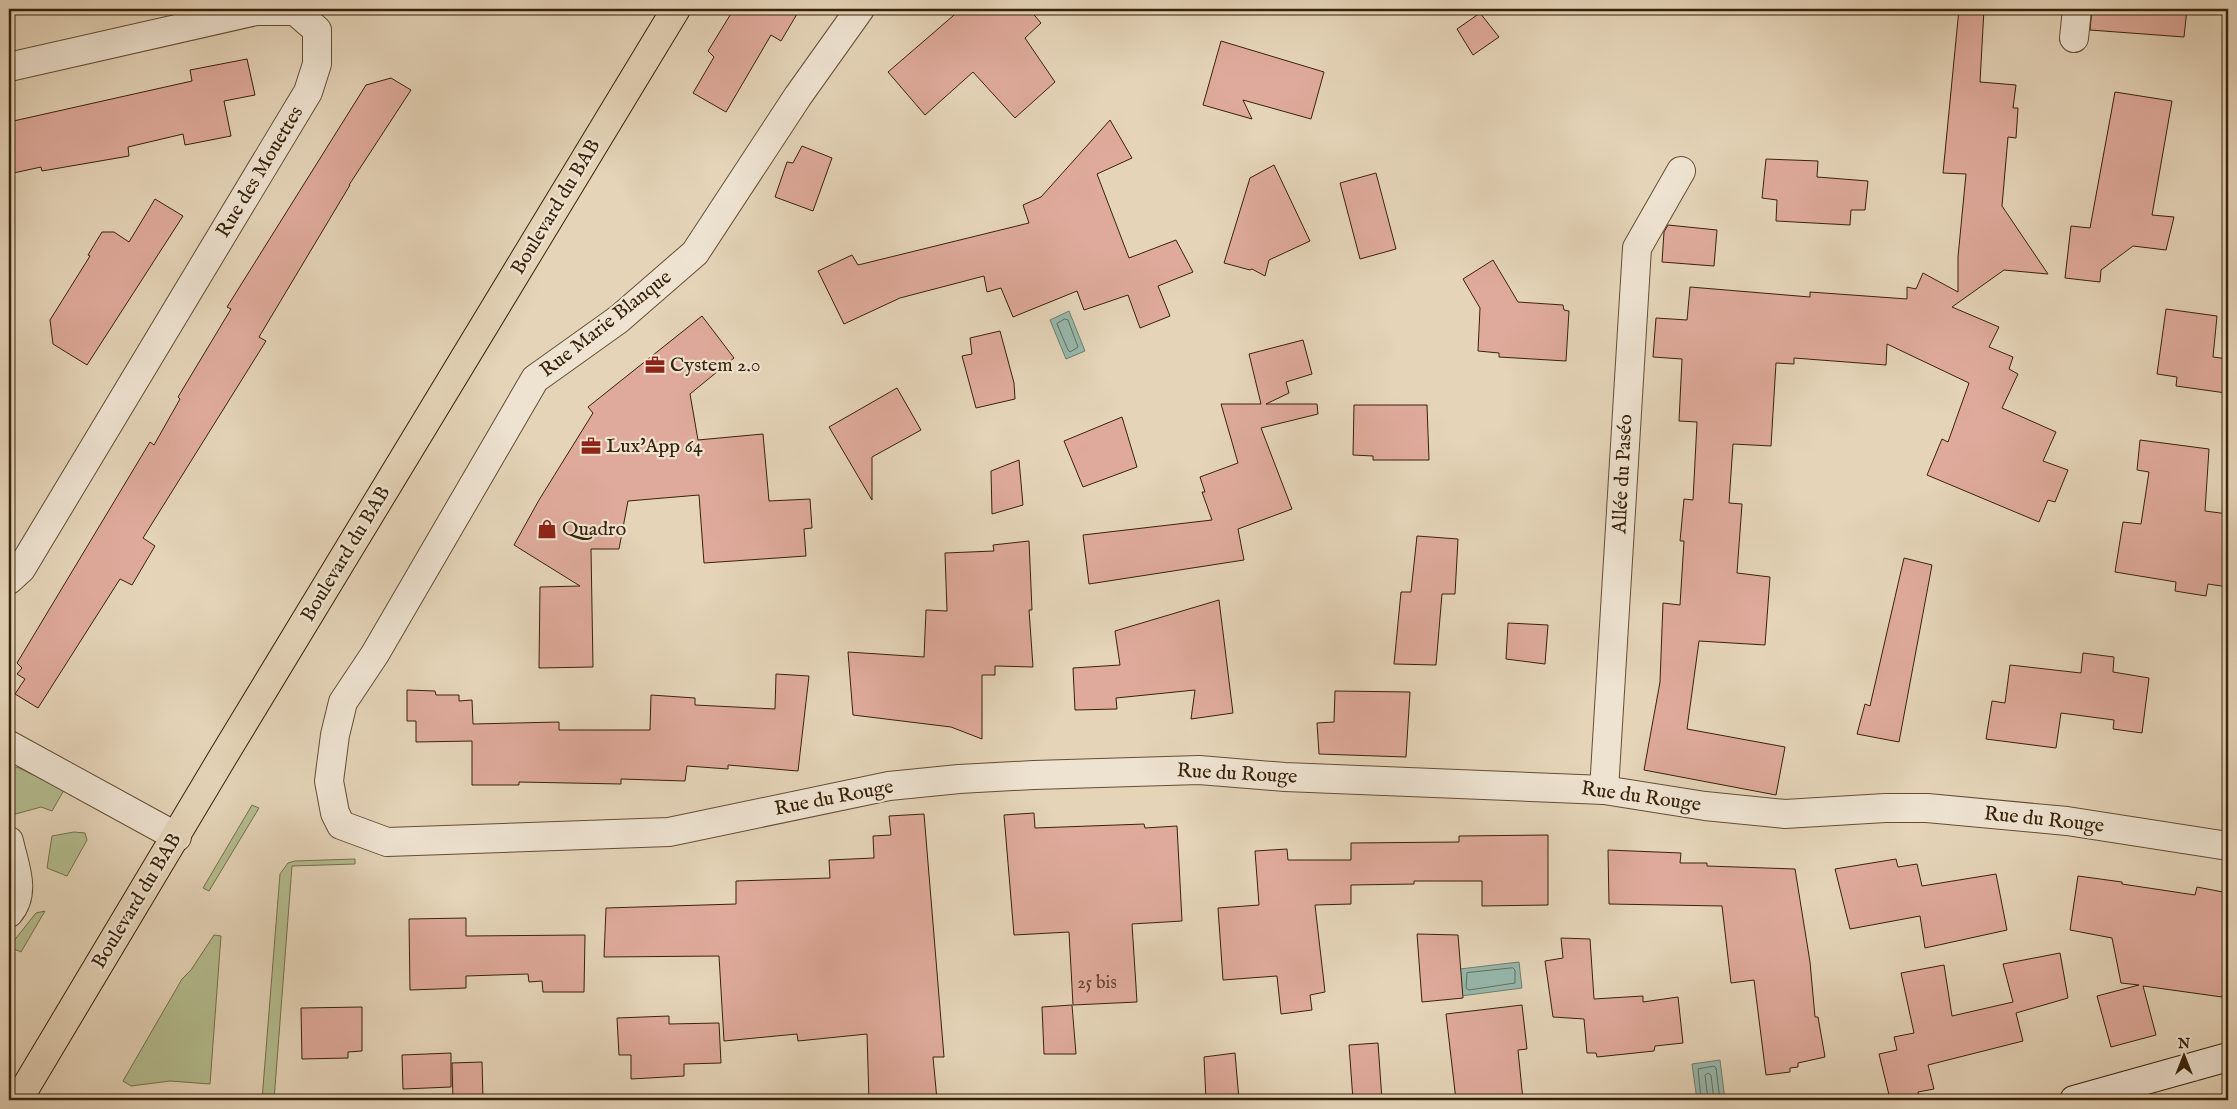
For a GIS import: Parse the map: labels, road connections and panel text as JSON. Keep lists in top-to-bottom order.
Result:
{
  "streets": {
    "main road": ["Boulevard du BAB"],
    "street": [
      "Rue des Mouettes",
      "Rue Marie Blanque",
      "Allée du Paséo",
      "Rue du Rouge"
    ]
  },
  "crossings": [
    ["Rue Marie Blanque", "Rue du Rouge"],
    ["Allée du Paséo", "Rue du Rouge"]
  ],
  "places": {
    "office": ["Cystem 2.0", "Lux'App 64"],
    "shop": ["Quadro"]
  },
  "house_numbers": ["25 bis"],
  "north": "top"
}
